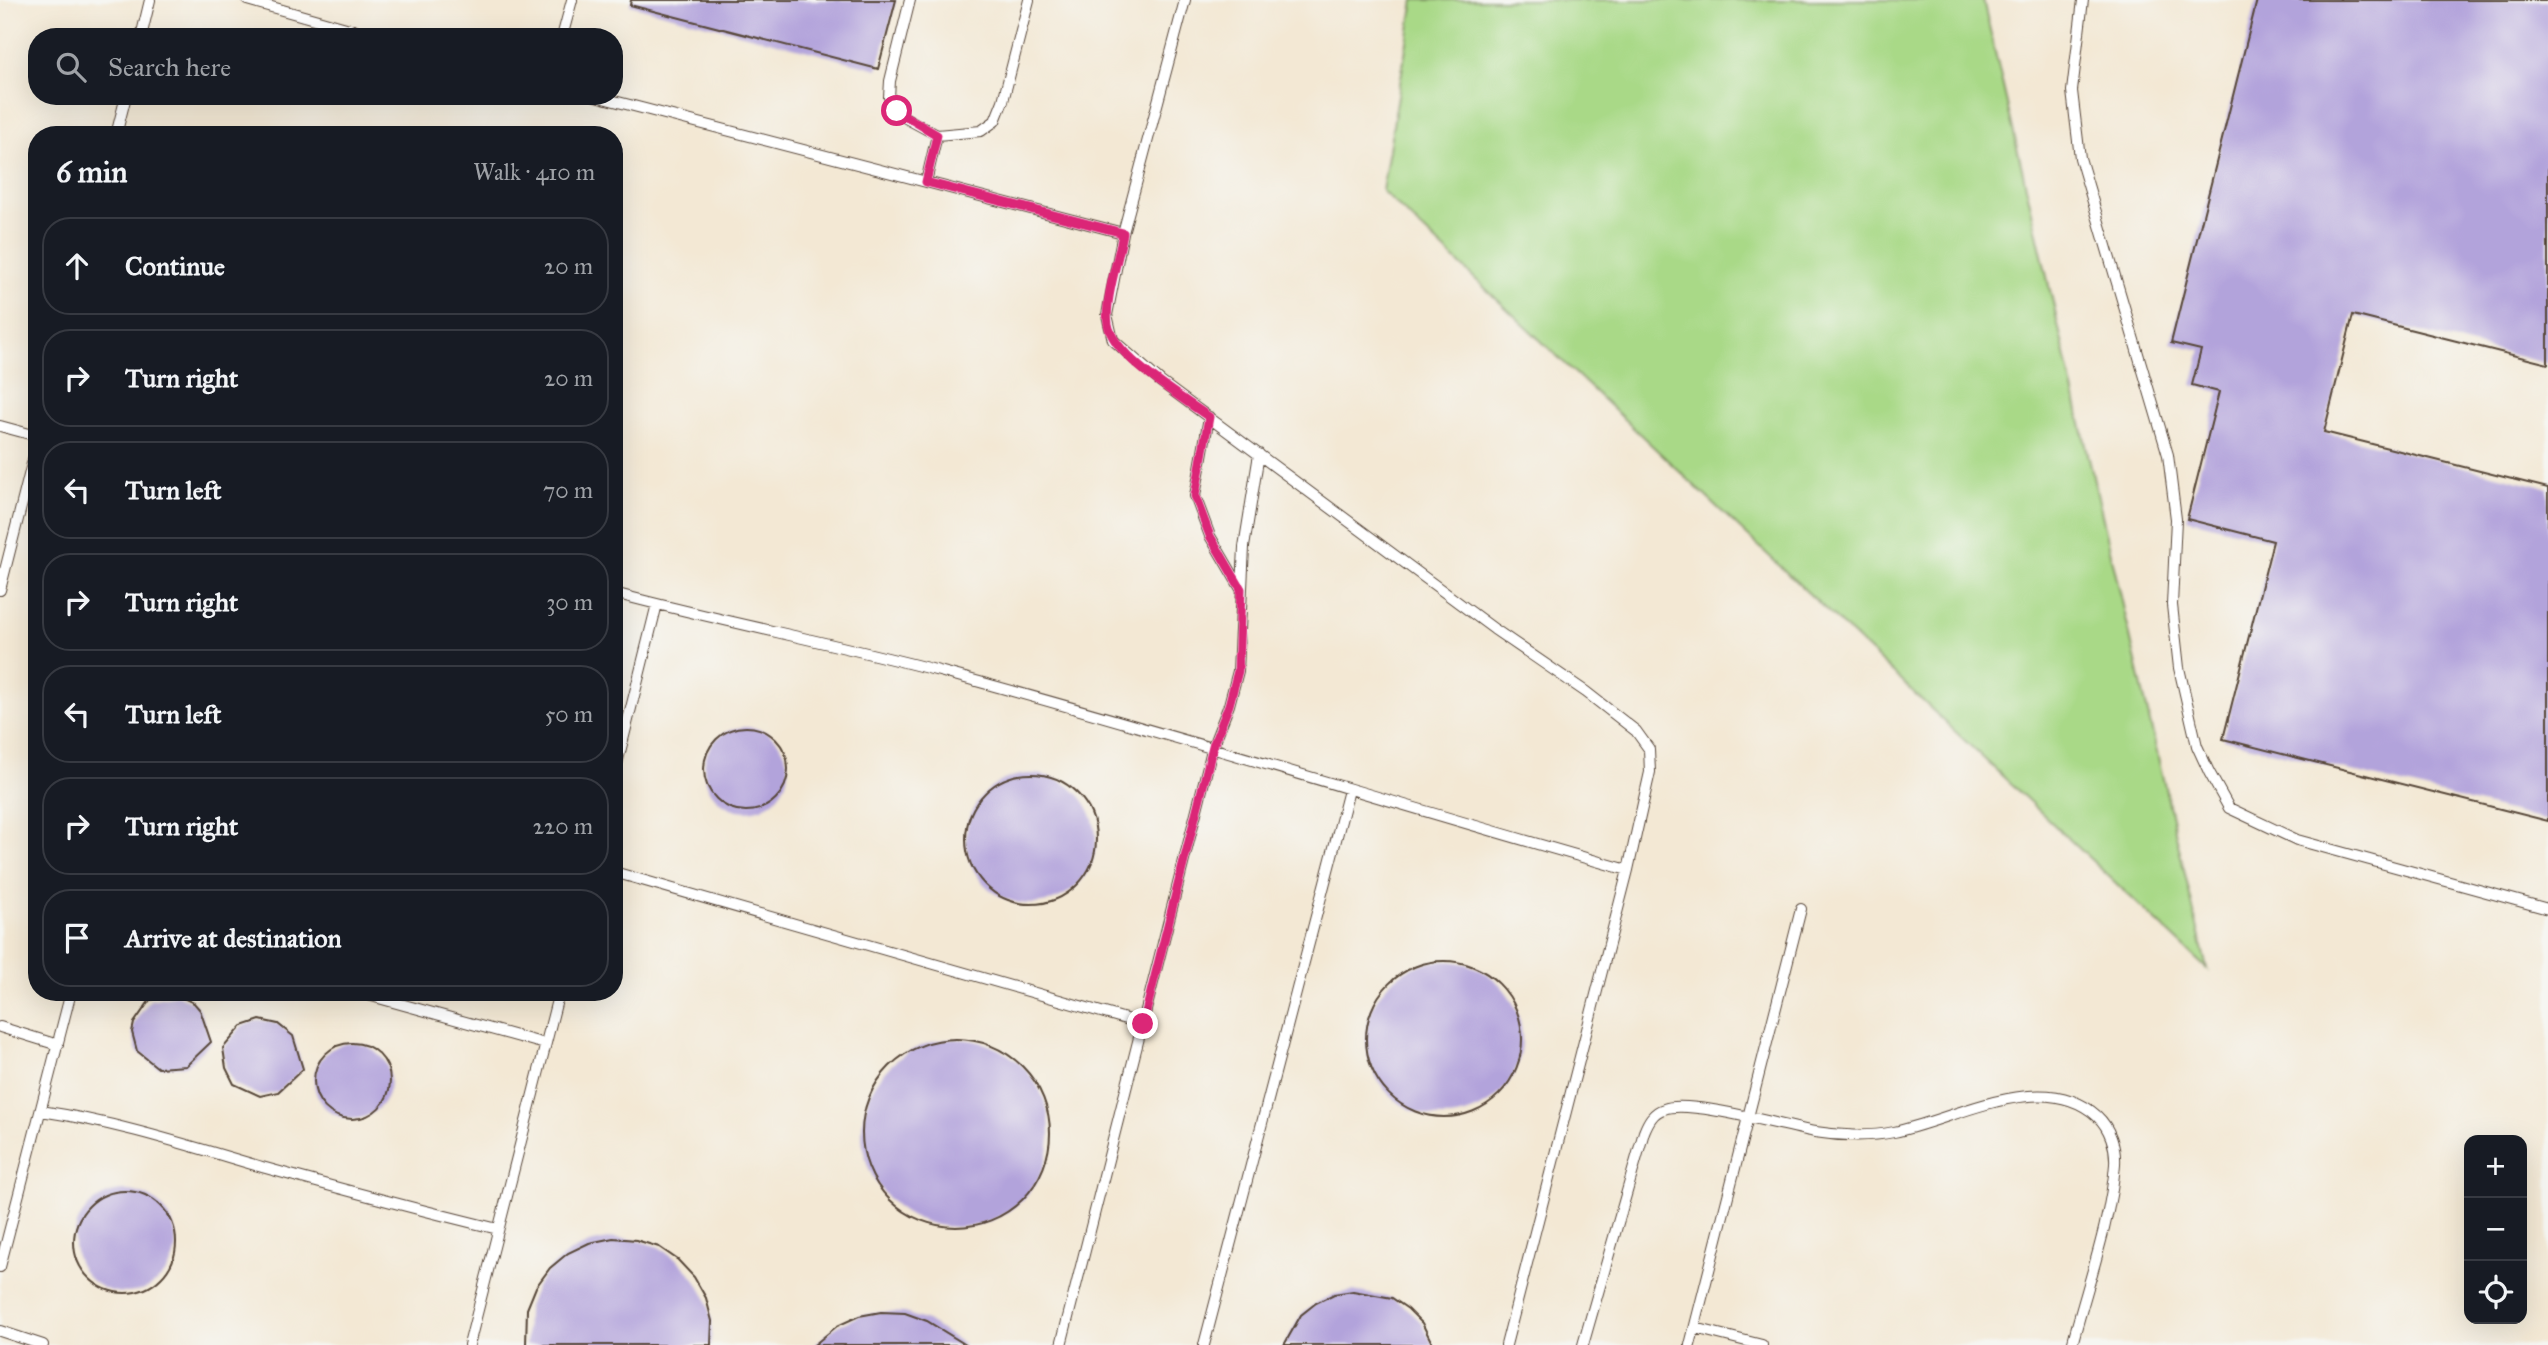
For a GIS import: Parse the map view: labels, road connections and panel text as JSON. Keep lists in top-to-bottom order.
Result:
{
  "page": {
    "search": "Search here",
    "heading": ["6 min", "Walk · 410 m"],
    "list": [
      ["Continue", "20 m"],
      ["Turn right", "20 m"],
      ["Turn left", "70 m"],
      ["Turn right", "30 m"],
      ["Turn left", "50 m"],
      ["Turn right", "220 m"],
      "Arrive at destination"
    ],
    "map_buttons": ["+", "−"]
  }
}
